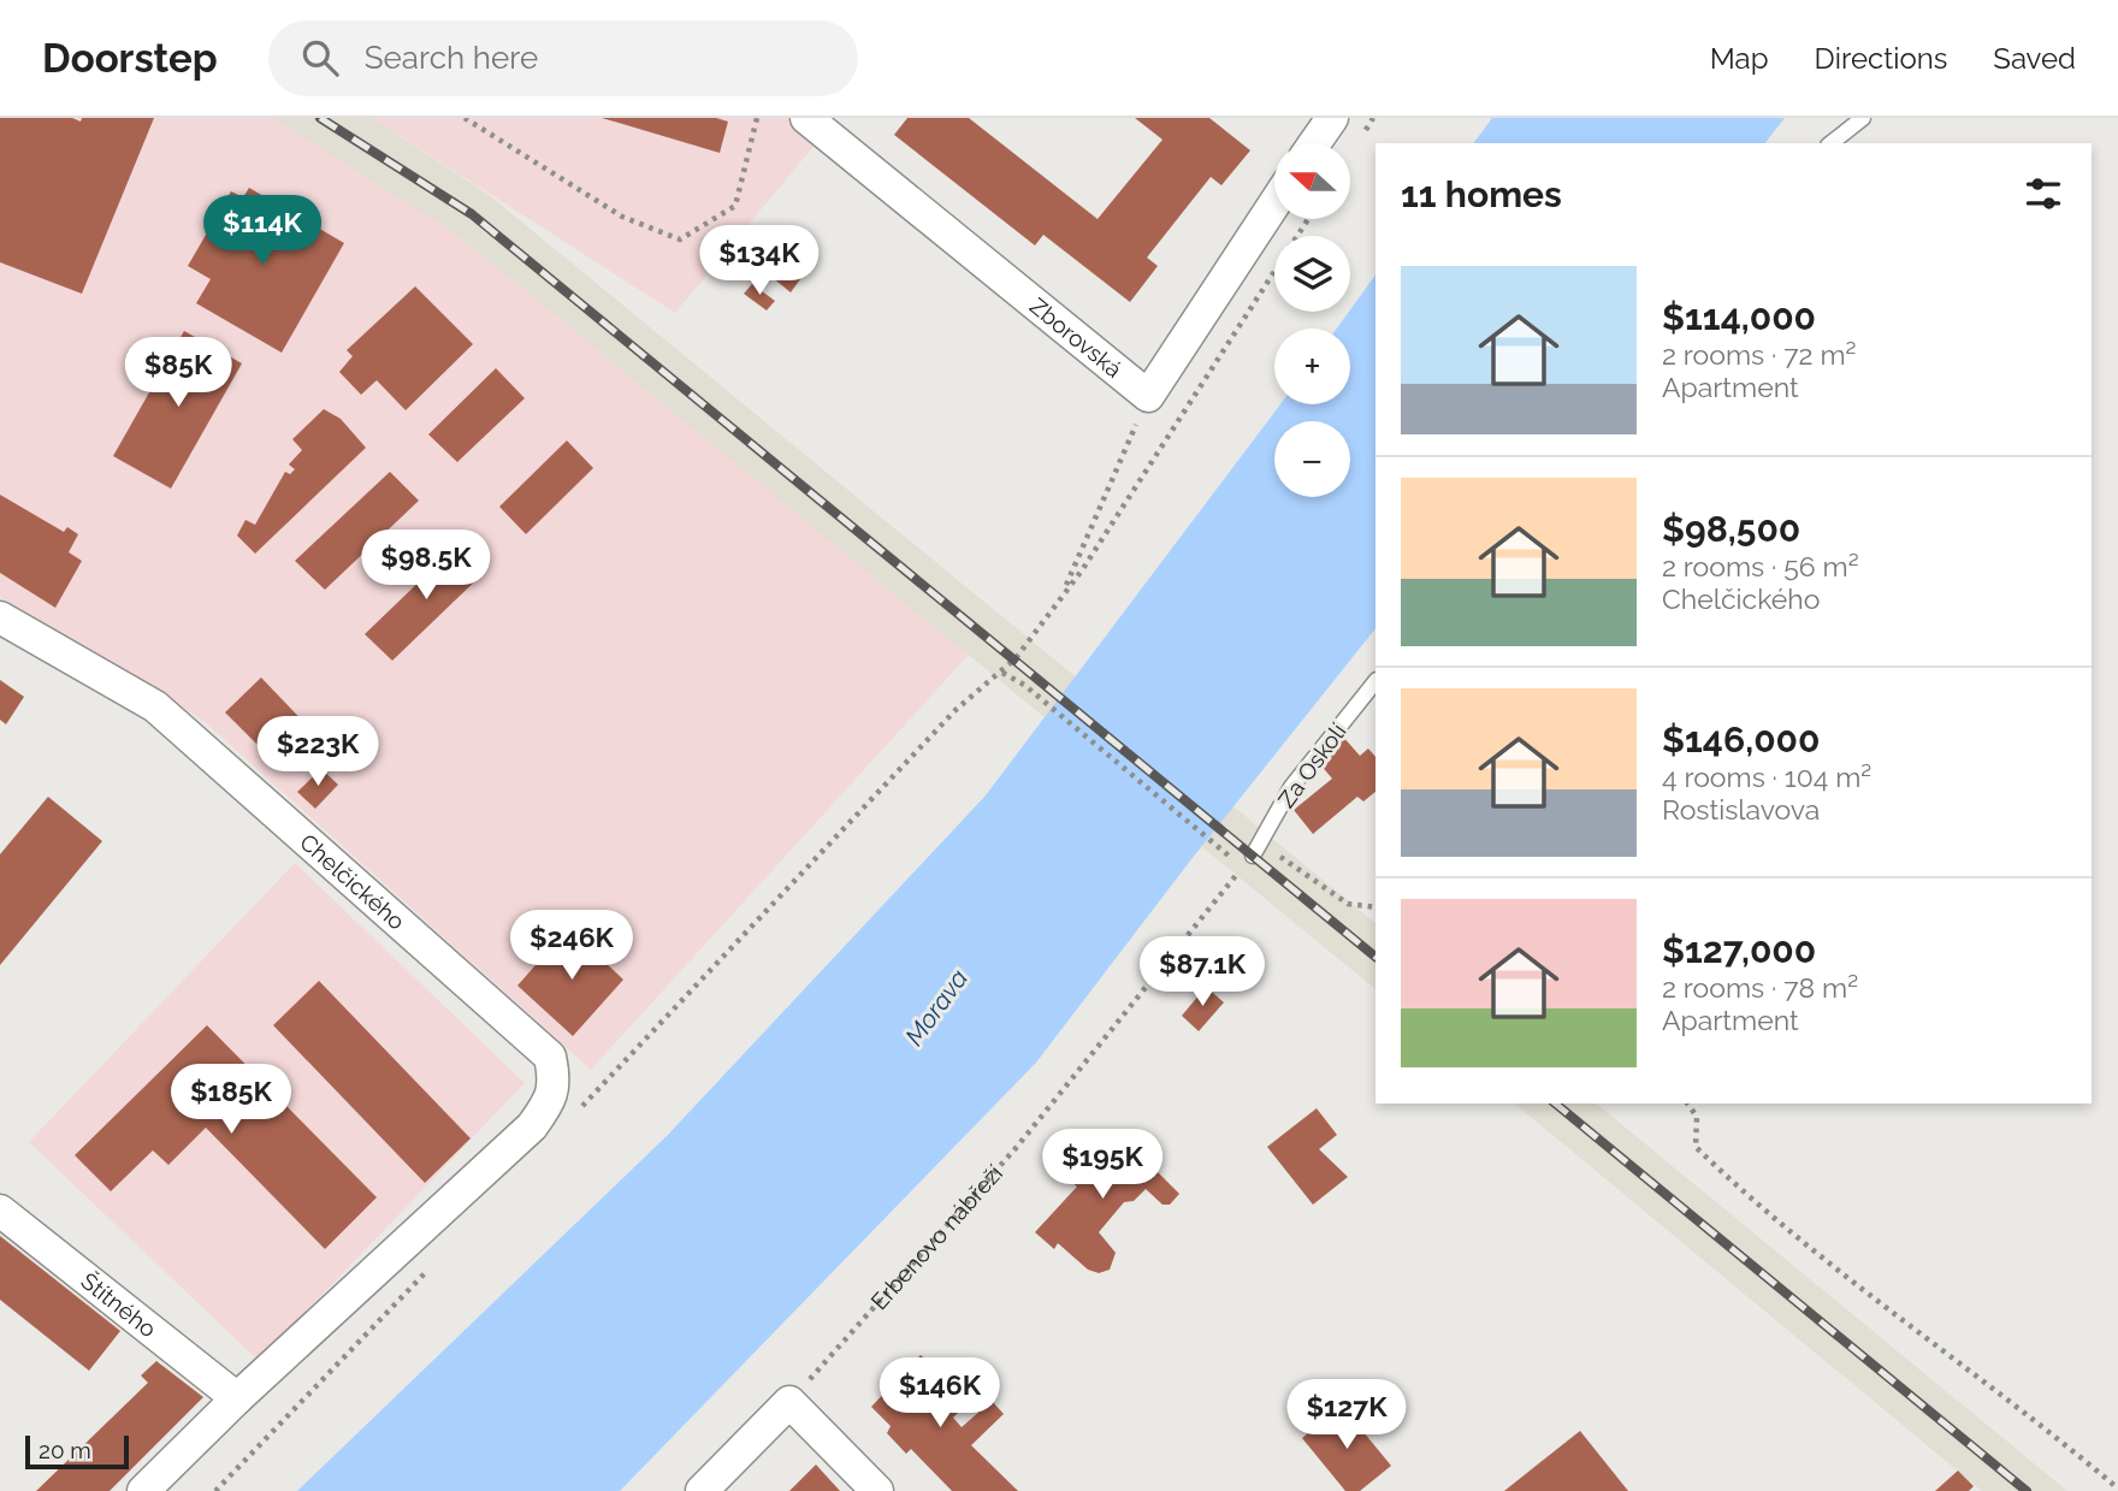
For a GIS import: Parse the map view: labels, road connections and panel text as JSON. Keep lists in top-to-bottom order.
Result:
{
  "streets": {
    "street": ["Zborovská", "Chelčického", "Štítného"],
    "lane": ["Za Oskolí"],
    "path": ["Erbenovo nábřeží"]
  },
  "crossings": [
    ["Za Oskolí", "Erbenovo nábřeží"],
    ["Chelčického", "Štítného"]
  ],
  "water": ["Morava"],
  "scale_bar": "20 m",
  "north": "left",
  "page": {
    "header": "Doorstep",
    "search": "Search here",
    "nav": ["Map", "Directions", "Saved"],
    "map_buttons": ["+", "−"],
    "heading": "11 homes",
    "price": [
      "$114K",
      "$134K",
      "$85K",
      "$98.5K",
      "$223K",
      "$246K",
      "$87.1K",
      "$185K",
      "$195K",
      "$146K",
      "$127K"
    ],
    "list": [
      {
        "name": "$114,000",
        "note": "2 rooms · 72 m² · Apartment"
      },
      {
        "name": "$98,500",
        "note": "2 rooms · 56 m² · Chelčického"
      },
      {
        "name": "$146,000",
        "note": "4 rooms · 104 m² · Rostislavova"
      },
      {
        "name": "$127,000",
        "note": "2 rooms · 78 m² · Apartment"
      }
    ],
    "scale": "20 m"
  }
}
